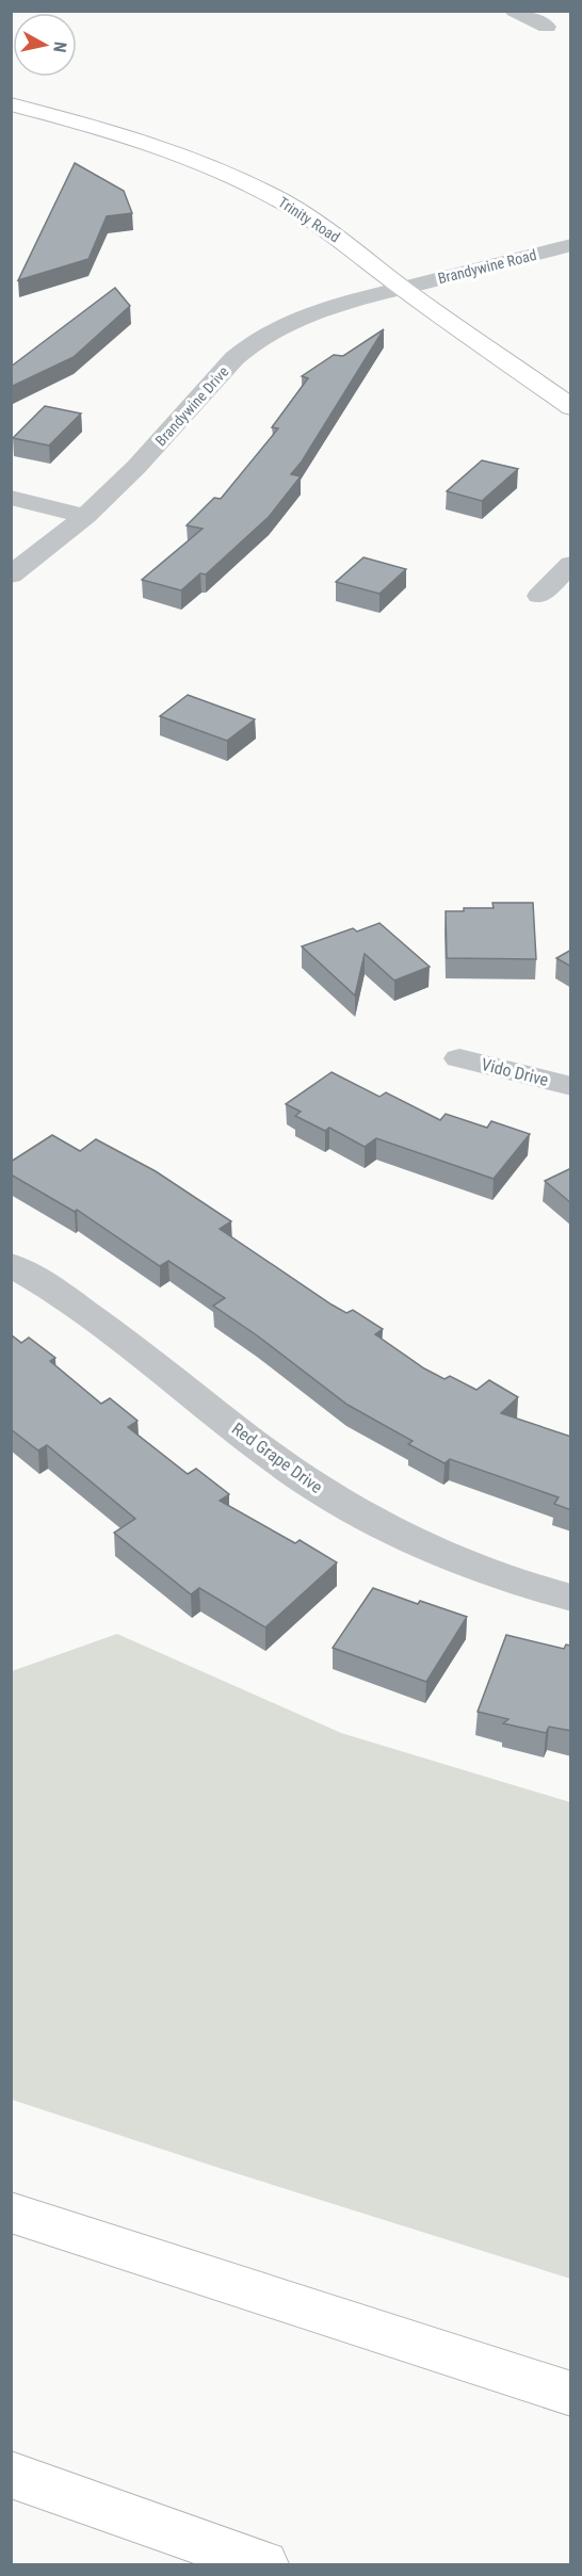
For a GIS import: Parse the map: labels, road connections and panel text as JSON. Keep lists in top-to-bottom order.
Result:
{
  "streets": {
    "main road": ["Trinity Road"],
    "street": [
      "Brandywine Road",
      "Brandywine Drive",
      "Vido Drive",
      "Red Grape Drive"
    ]
  },
  "crossings": [
    ["Trinity Road", "Brandywine Road"],
    ["Trinity Road", "Brandywine Drive"],
    ["Brandywine Road", "Brandywine Drive"]
  ],
  "north": "right"
}
